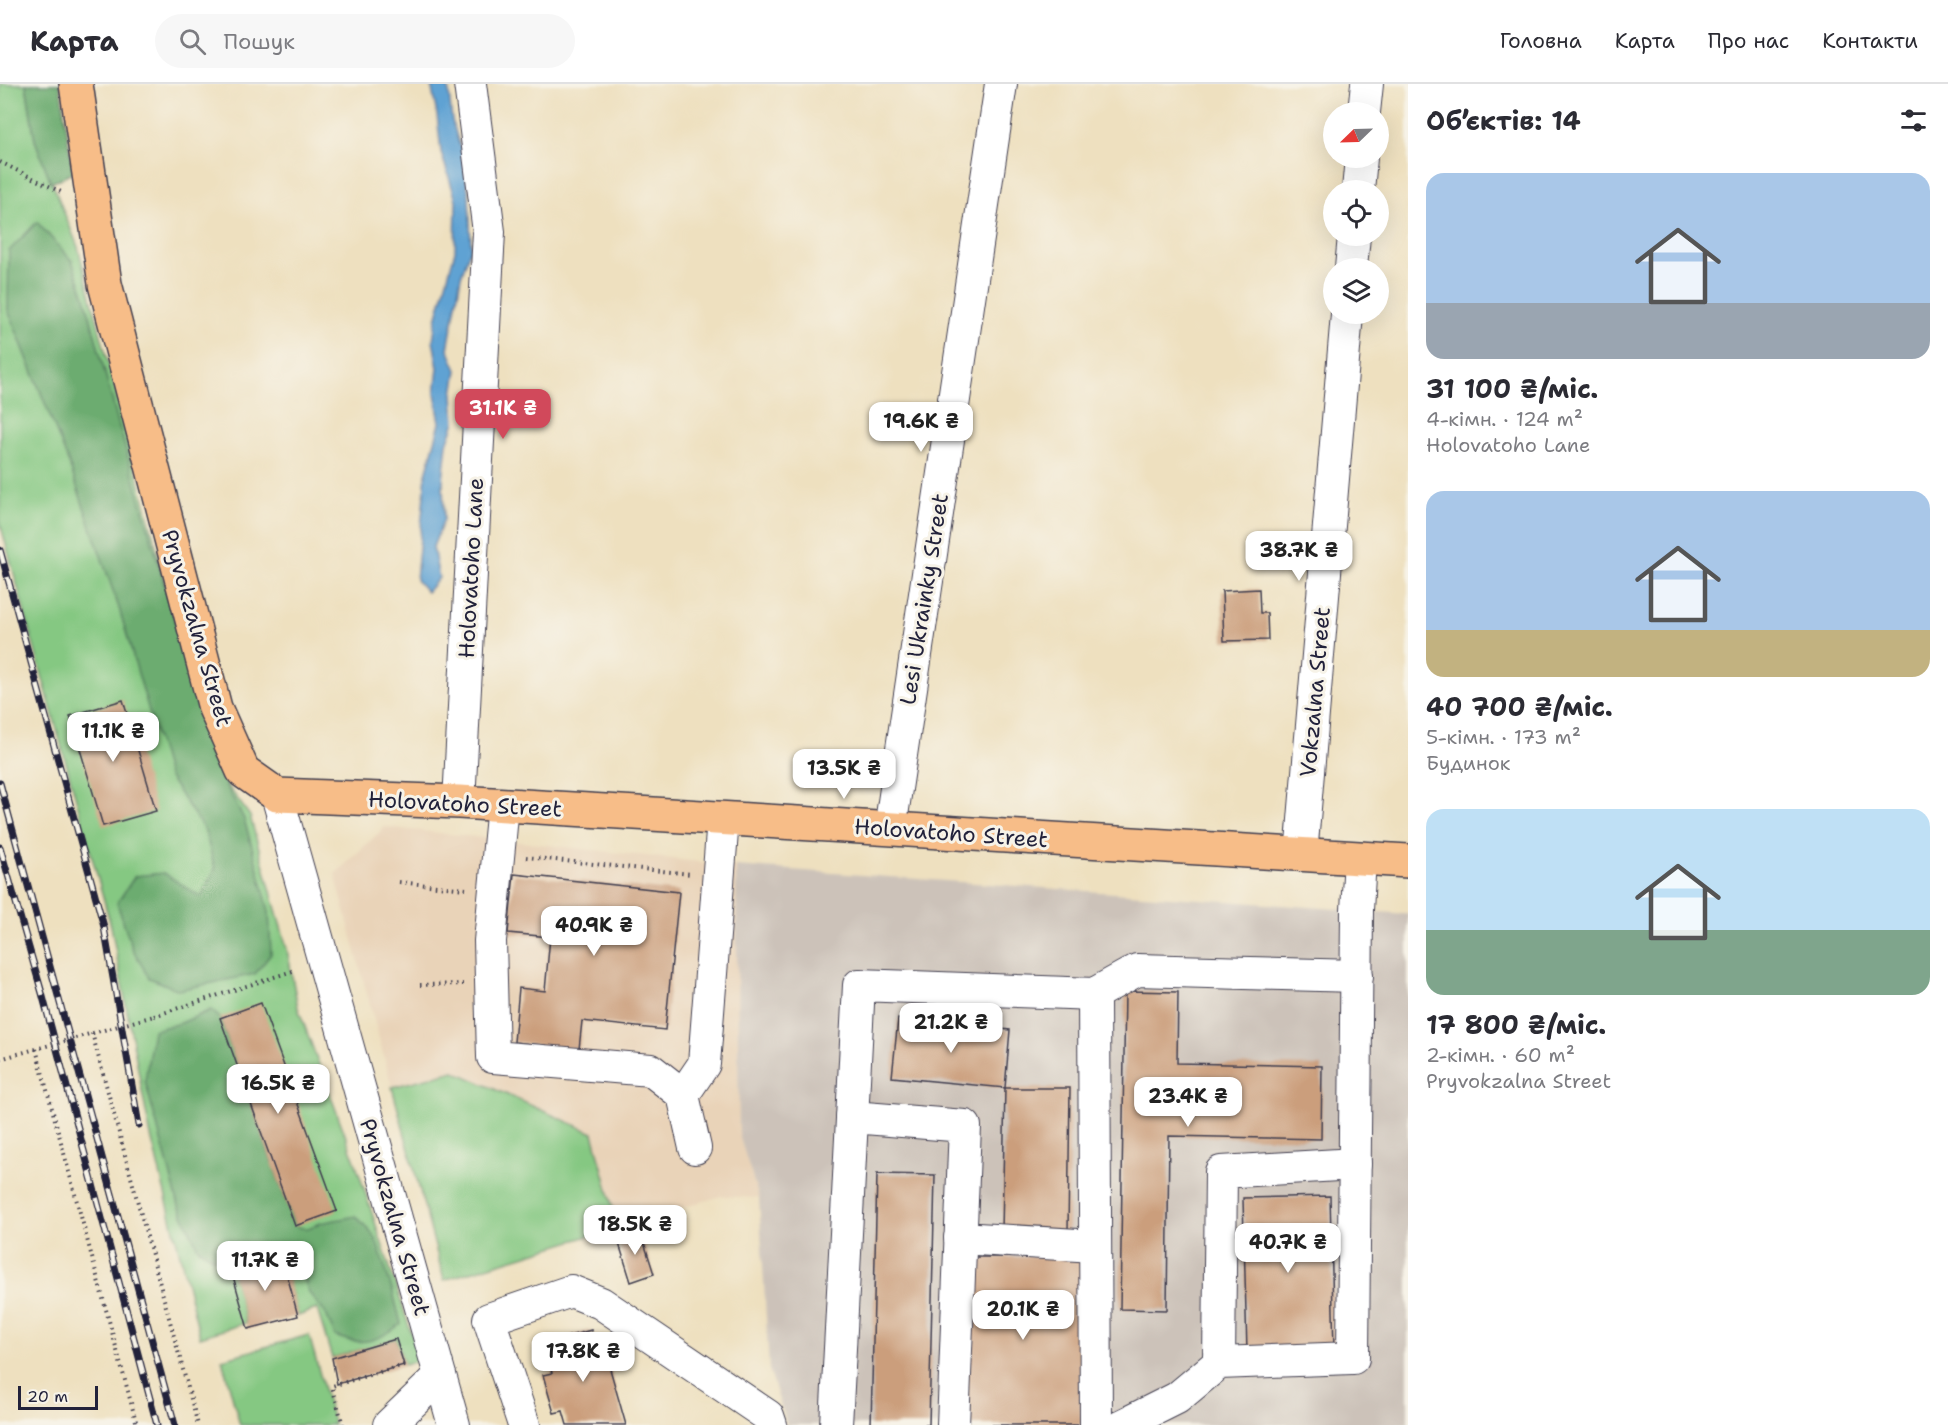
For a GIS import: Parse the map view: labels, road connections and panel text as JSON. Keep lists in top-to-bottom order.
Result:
{
  "streets": {
    "main road": ["Pryvokzalna Street", "Holovatoho Street"],
    "street": ["Holovatoho Lane", "Lesi Ukrainky Street", "Vokzalna Street"]
  },
  "crossings": [
    ["Holovatoho Lane", "Holovatoho Street"],
    ["Lesi Ukrainky Street", "Holovatoho Street"],
    ["Pryvokzalna Street", "Holovatoho Street"],
    ["Vokzalna Street", "Holovatoho Street"]
  ],
  "scale_bar": "20 m",
  "north": "bottom left",
  "page": {
    "header": "Карта",
    "search": "Пошук",
    "nav": [
      "Головна",
      "Карта",
      "Про нас",
      "Контакти"
    ],
    "heading": "Об’єктів: 14",
    "list": [
      {
        "name": "31 100 ₴/міс.",
        "note": "4-кімн. · 124 m² · Holovatoho Lane"
      },
      {
        "name": "40 700 ₴/міс.",
        "note": "5-кімн. · 173 m² · Будинок"
      },
      {
        "name": "17 800 ₴/міс.",
        "note": "2-кімн. · 60 m² · Pryvokzalna Street"
      }
    ],
    "price": [
      "31.1K ₴",
      "19.6K ₴",
      "38.7K ₴",
      "11.1K ₴",
      "13.5K ₴",
      "40.9K ₴",
      "21.2K ₴",
      "16.5K ₴",
      "23.4K ₴",
      "18.5K ₴",
      "40.7K ₴",
      "11.7K ₴",
      "20.1K ₴",
      "17.8K ₴"
    ],
    "scale": "20 m"
  }
}
